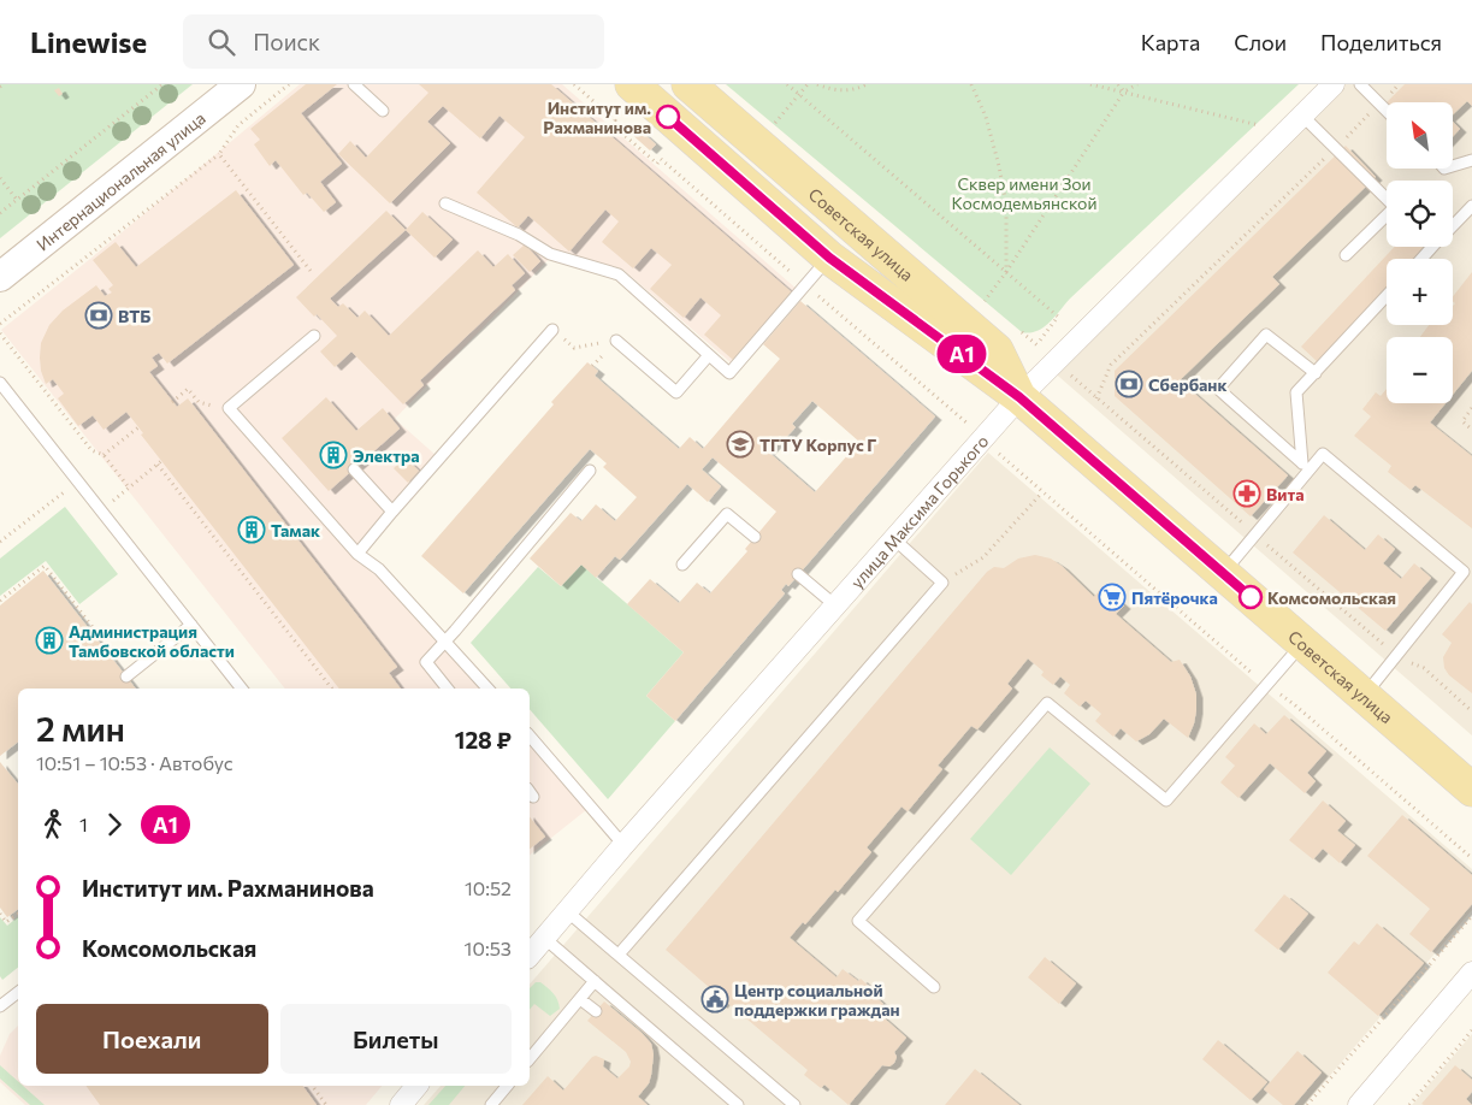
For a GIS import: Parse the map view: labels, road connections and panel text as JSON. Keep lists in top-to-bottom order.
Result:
{
  "streets": {
    "main road": ["Интернациональная улица", "Советская улица"],
    "street": ["улица Максима Горького"]
  },
  "crossings": [
    ["Советская улица", "улица Максима Горького"]
  ],
  "parks": ["Cквер имени Зои Космодемьянской"],
  "places": {
    "other": ["Институт им. Рахманинова", "Комсомольская"],
    "bank": ["ВТБ", "Сбербанк"],
    "school or university": ["ТГТУ Корпус Г"],
    "building": ["Электра", "Тамак", "Администрация Тамбовской области"],
    "pharmacy": ["Вита"],
    "supermarket": ["Пятёрочка"],
    "public building": ["Центр социальной поддержки граждан"]
  },
  "lines": ["bus line А1"],
  "north": "top left",
  "page": {
    "header": "Linewise",
    "search": "Поиск",
    "nav": ["Карта", "Слои", "Поделиться"],
    "on_map": "А1",
    "map_buttons": ["+", "−"],
    "heading": ["2 мин", "10:51 – 10:53 · Автобус", "128 ₽"],
    "legs": ["1", "А1"],
    "list": [
      {
        "name": "Институт им. Рахманинова",
        "value": "10:52"
      },
      {
        "name": "Комсомольская",
        "value": "10:53"
      }
    ],
    "buttons": ["Поехали", "Билеты"]
  }
}
